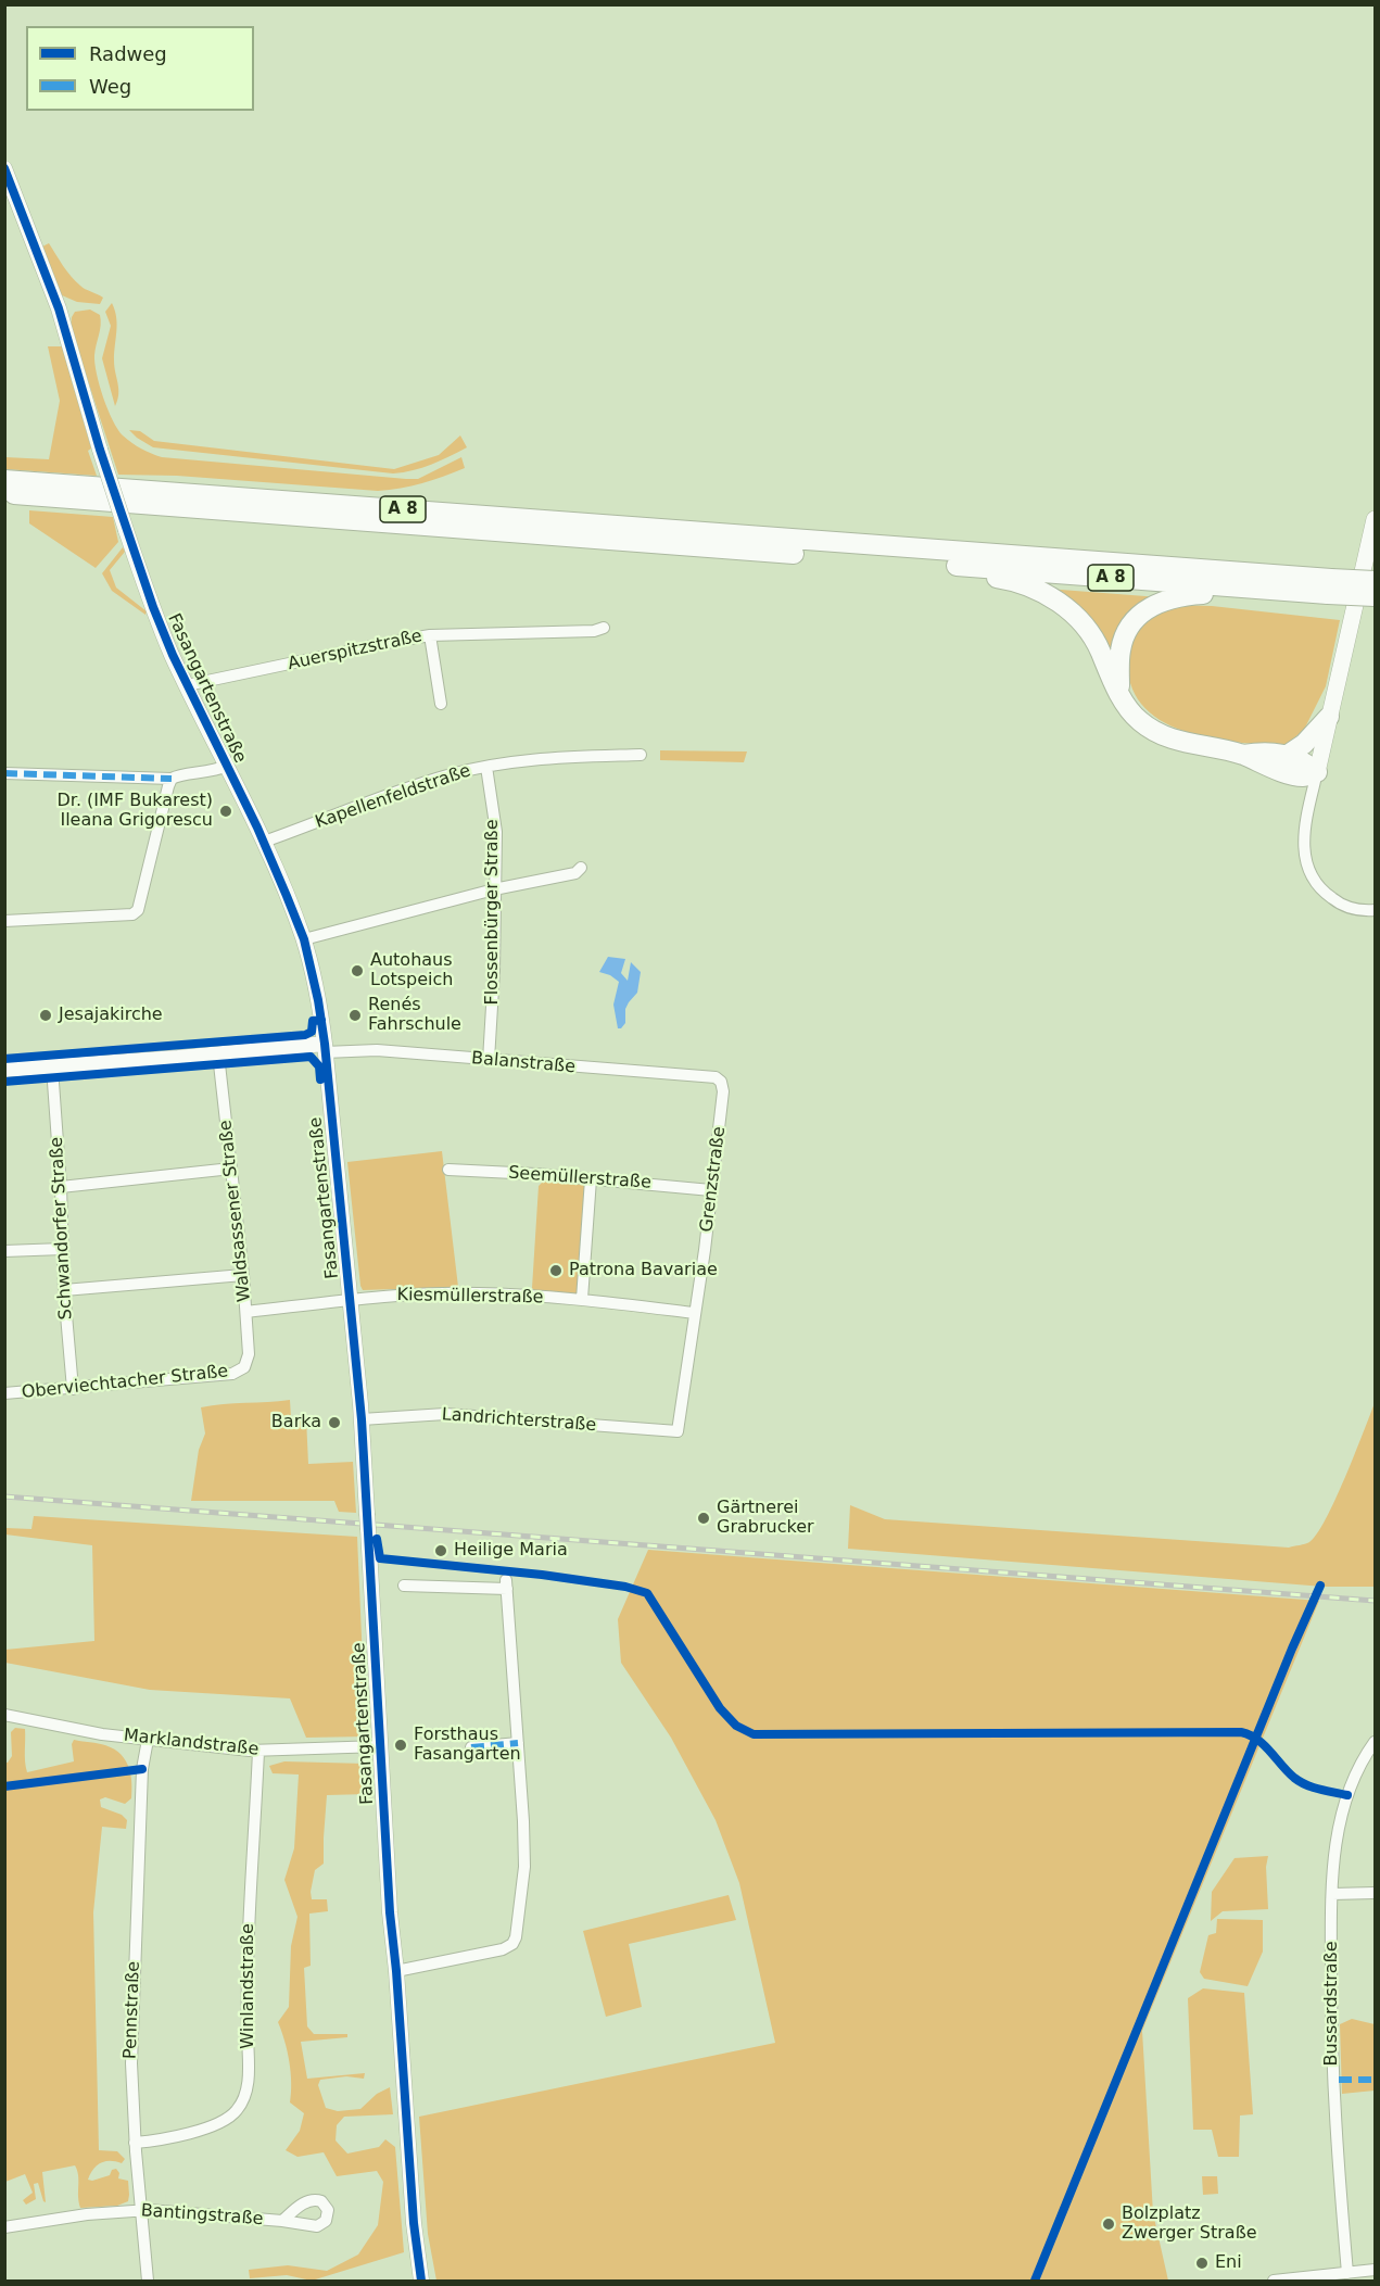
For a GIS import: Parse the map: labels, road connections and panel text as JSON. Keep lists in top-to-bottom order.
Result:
{
  "streets": {
    "highway": ["A 8"],
    "street": [
      "Auerspitzstraße",
      "Fasangartenstraße",
      "Kapellenfeldstraße",
      "Flossenbürger Straße",
      "Balanstraße",
      "Seemüllerstraße",
      "Grenzstraße",
      "Waldsassener Straße",
      "Schwandorfer Straße",
      "Kiesmüllerstraße",
      "Oberviechtacher Straße",
      "Landrichterstraße",
      "Marklandstraße",
      "Winlandstraße",
      "Bussardstraße",
      "Pennstraße",
      "Bantingstraße"
    ]
  },
  "crossings": [
    ["Auerspitzstraße", "Fasangartenstraße"],
    ["Fasangartenstraße", "Kapellenfeldstraße"],
    ["Fasangartenstraße", "Balanstraße"],
    ["Fasangartenstraße", "Kiesmüllerstraße"],
    ["Fasangartenstraße", "Landrichterstraße"],
    ["Fasangartenstraße", "Marklandstraße"],
    ["Kapellenfeldstraße", "Flossenbürger Straße"],
    ["Flossenbürger Straße", "Balanstraße"],
    ["Balanstraße", "Grenzstraße"],
    ["Balanstraße", "Waldsassener Straße"],
    ["Balanstraße", "Schwandorfer Straße"],
    ["Seemüllerstraße", "Grenzstraße"],
    ["Grenzstraße", "Kiesmüllerstraße"],
    ["Grenzstraße", "Landrichterstraße"],
    ["Waldsassener Straße", "Kiesmüllerstraße"],
    ["Waldsassener Straße", "Oberviechtacher Straße"],
    ["Schwandorfer Straße", "Oberviechtacher Straße"],
    ["Marklandstraße", "Winlandstraße"],
    ["Marklandstraße", "Pennstraße"],
    ["Winlandstraße", "Pennstraße"],
    ["Pennstraße", "Bantingstraße"]
  ],
  "places": [
    "Dr. (IMF Bukarest) Ileana Grigorescu",
    "Autohaus Lotspeich",
    "Jesajakirche",
    "Renés Fahrschule",
    "Patrona Bavariae",
    "Barka",
    "Gärtnerei Grabrucker",
    "Heilige Maria",
    "Forsthaus Fasangarten",
    "Bolzplatz Zwerger Straße",
    "Eni"
  ],
  "legend": ["Radweg", "Weg"]
}
